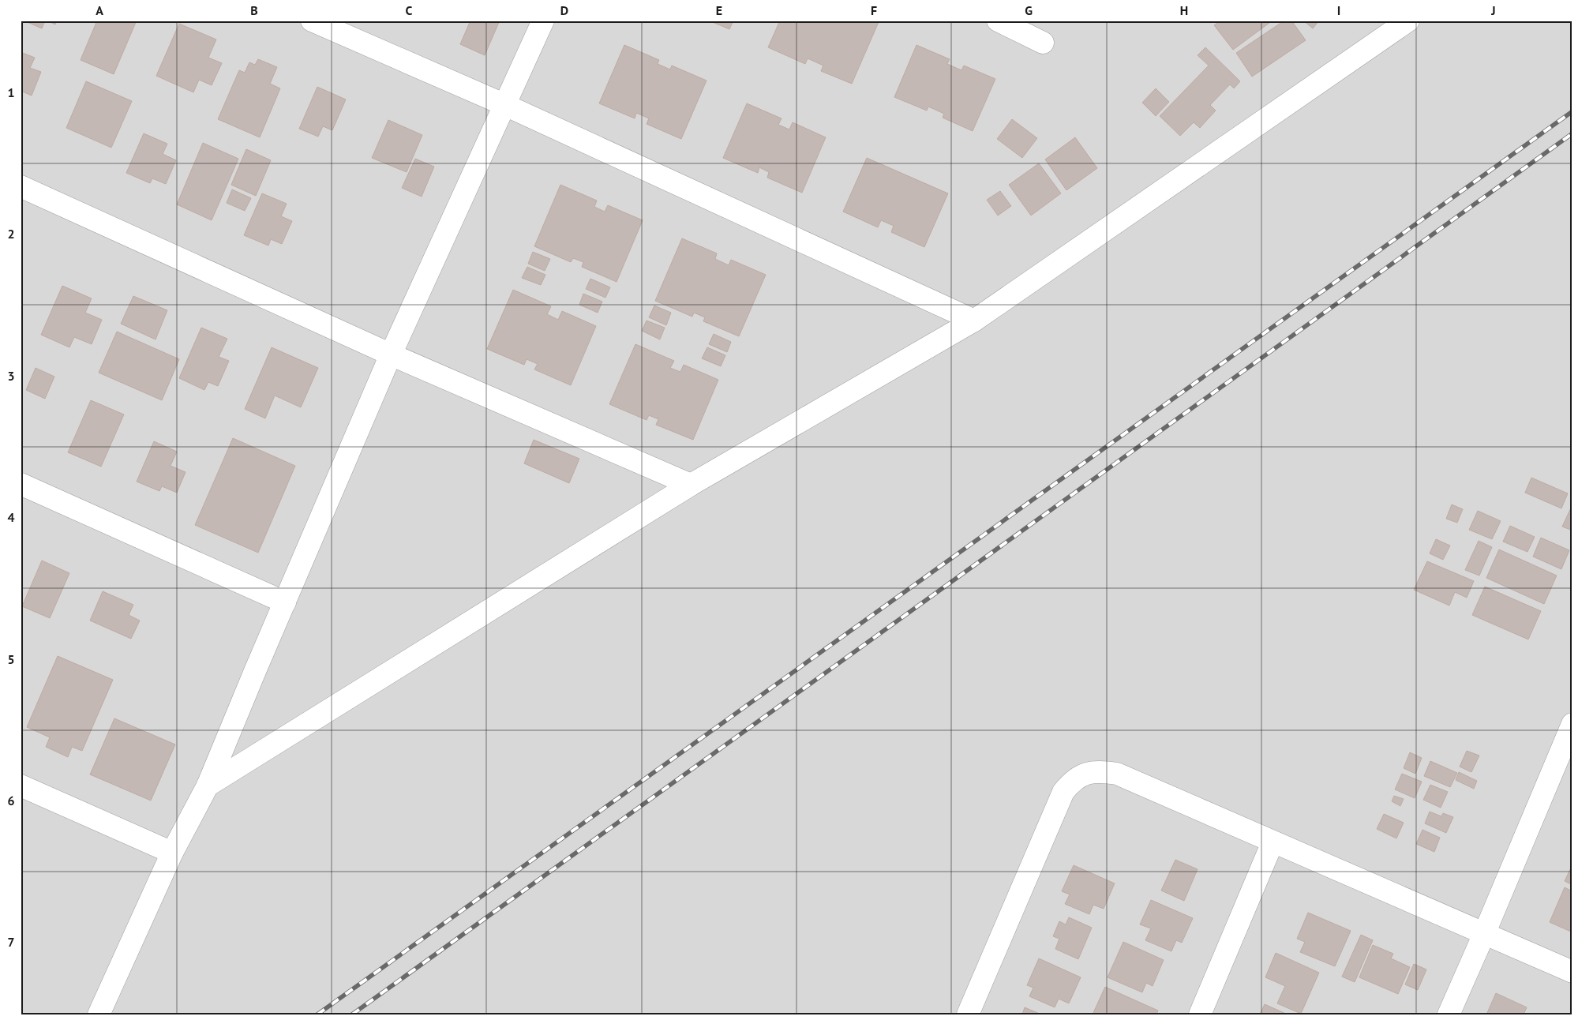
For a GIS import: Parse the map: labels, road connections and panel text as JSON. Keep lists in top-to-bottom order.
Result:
{
  "grid": {
    "columns": [
      "A",
      "B",
      "C",
      "D",
      "E",
      "F",
      "G",
      "H",
      "I",
      "J"
    ],
    "rows": [
      "1",
      "2",
      "3",
      "4",
      "5",
      "6",
      "7"
    ]
  }
}
